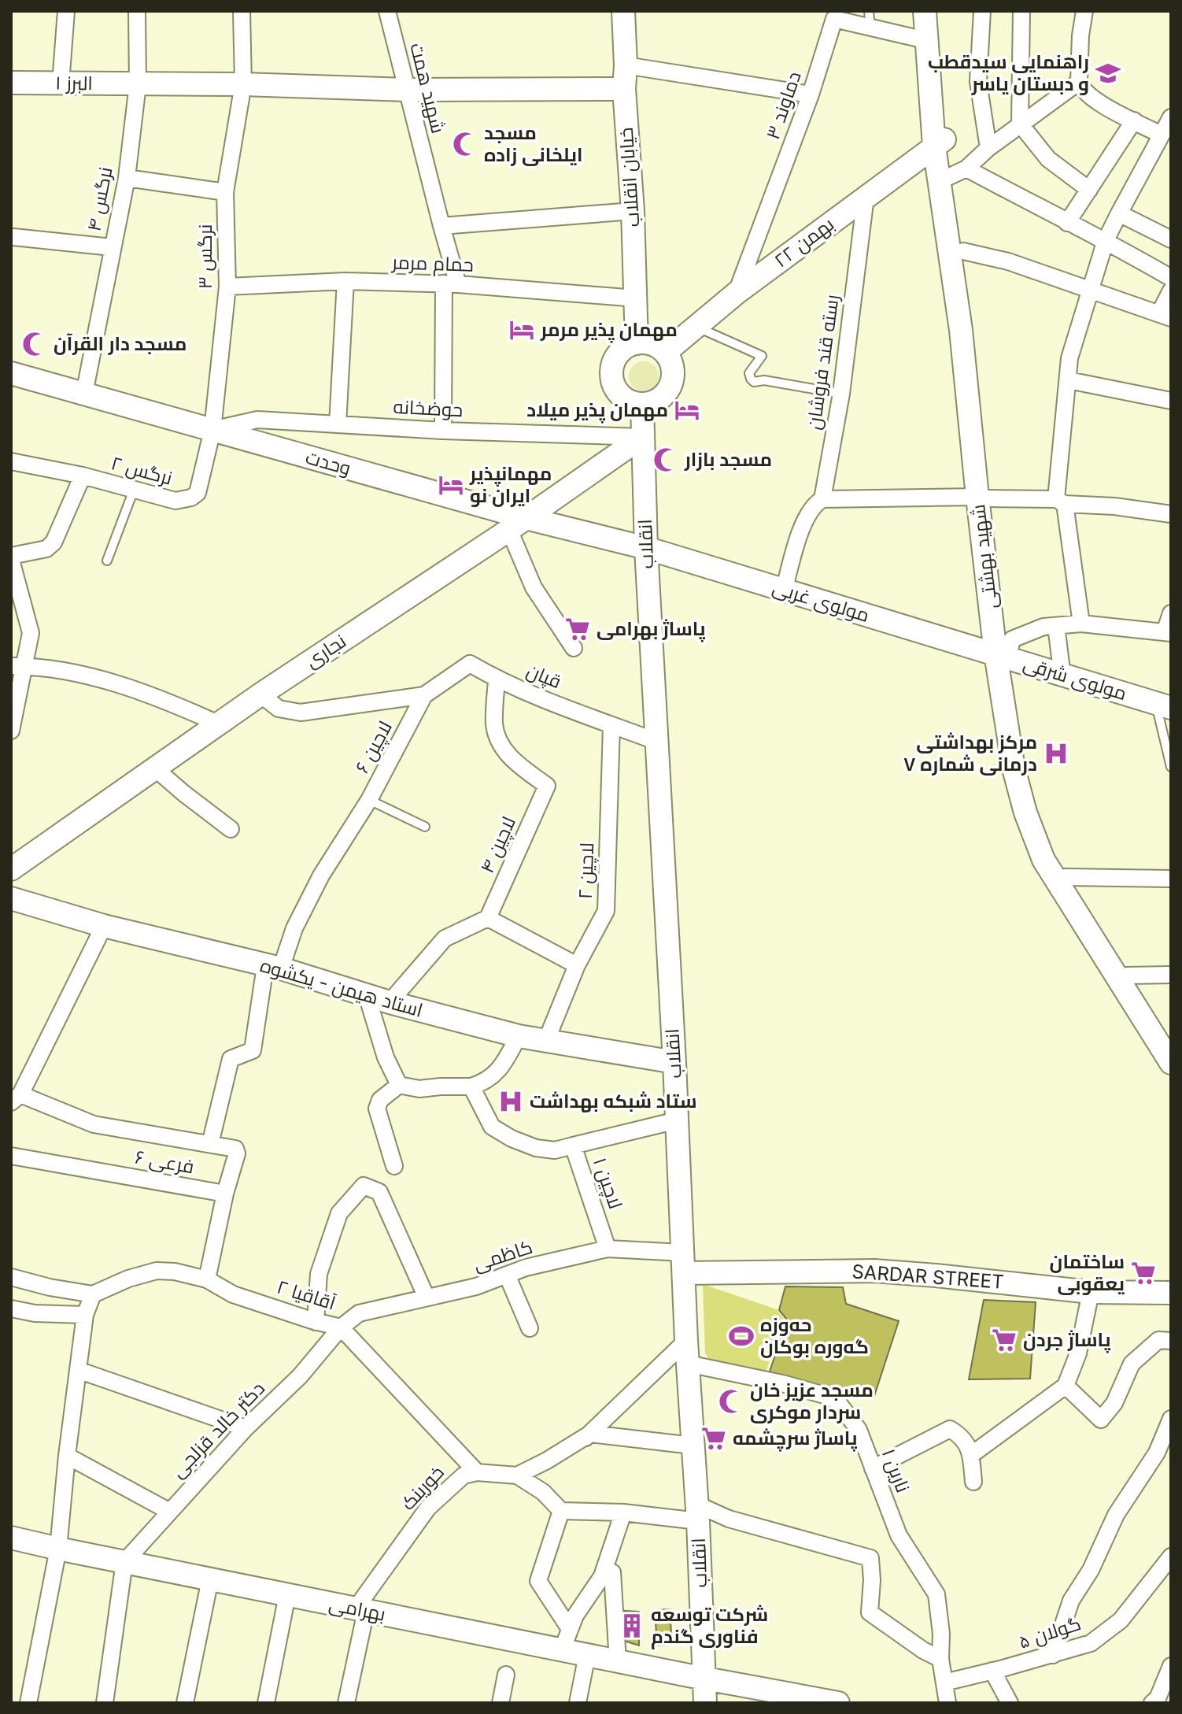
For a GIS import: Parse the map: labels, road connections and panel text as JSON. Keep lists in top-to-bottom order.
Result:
{
  "streets": {
    "main road": [
      "البرز ۱",
      "خیابان انقلاب",
      "۲۲ بهمن",
      "وحدت",
      "انقلاب",
      "شهید بهشتی",
      "مولوی غربی",
      "نجاری",
      "مولوی شرقی",
      "استاد هیمن - یکشوه",
      "SARDAR STREET",
      "بهرامی"
    ],
    "street": [
      "شهید همت",
      "دماوند ۳",
      "نرگس ۴",
      "نرگس ۳",
      "حمام مرمر",
      "رسته قند فروشان",
      "حوضخانه",
      "نرگس ۲",
      "قپان",
      "لاچین ۶",
      "لاچین ۴",
      "لاچین ۲",
      "فرعی ۶",
      "لاچین ۱",
      "کاظمی",
      "آقاقیا ۲",
      "دکتر خالد قزلجی",
      "نارین ۱",
      "خورینک",
      "گولان ۵"
    ]
  },
  "crossings": [
    ["البرز ۱", "نرگس ۴"],
    ["شهید همت", "حمام مرمر"],
    ["شهید همت", "حوضخانه"],
    ["دماوند ۳", "۲۲ بهمن"],
    ["دماوند ۳", "شهید بهشتی"],
    ["خیابان انقلاب", "۲۲ بهمن"],
    ["خیابان انقلاب", "حمام مرمر"],
    ["خیابان انقلاب", "انقلاب"],
    ["نرگس ۴", "وحدت"],
    ["۲۲ بهمن", "رسته قند فروشان"],
    ["۲۲ بهمن", "انقلاب"],
    ["۲۲ بهمن", "شهید بهشتی"],
    ["نرگس ۳", "حمام مرمر"],
    ["نرگس ۳", "حوضخانه"],
    ["نرگس ۳", "وحدت"],
    ["نرگس ۳", "نرگس ۲"],
    ["رسته قند فروشان", "مولوی غربی"],
    ["حوضخانه", "وحدت"],
    ["حوضخانه", "نرگس ۲"],
    ["حوضخانه", "انقلاب"],
    ["حوضخانه", "نجاری"],
    ["وحدت", "نرگس ۲"],
    ["وحدت", "انقلاب"],
    ["وحدت", "مولوی غربی"],
    ["وحدت", "نجاری"],
    ["انقلاب", "مولوی غربی"],
    ["انقلاب", "نجاری"],
    ["انقلاب", "قپان"],
    ["انقلاب", "استاد هیمن - یکشوه"],
    ["انقلاب", "کاظمی"],
    ["انقلاب", "SARDAR STREET"],
    ["انقلاب", "نارین ۱"],
    ["انقلاب", "بهرامی"],
    ["شهید بهشتی", "مولوی غربی"],
    ["شهید بهشتی", "مولوی شرقی"],
    ["مولوی غربی", "مولوی شرقی"],
    ["نجاری", "لاچین ۶"],
    ["قپان", "لاچین ۶"],
    ["قپان", "لاچین ۴"],
    ["قپان", "لاچین ۲"],
    ["لاچین ۶", "استاد هیمن - یکشوه"],
    ["لاچین ۲", "استاد هیمن - یکشوه"],
    ["لاچین ۱", "کاظمی"],
    ["کاظمی", "SARDAR STREET"],
    ["کاظمی", "آقاقیا ۲"],
    ["کاظمی", "دکتر خالد قزلجی"],
    ["آقاقیا ۲", "دکتر خالد قزلجی"],
    ["آقاقیا ۲", "خورینک"],
    ["دکتر خالد قزلجی", "بهرامی"],
    ["نارین ۱", "گولان ۵"],
    ["خورینک", "بهرامی"]
  ],
  "places": {
    "school or university": ["راهنمایی سیدقطب و دبستان یاسر"],
    "mosque": [
      "مسجد ایلخانی زاده",
      "مسجد دار القرآن",
      "مسجد بازار",
      "مسجد عزیز خان سردار موکری"
    ],
    "hotel": ["مهمان پذیر مرمر", "مهمان پذیر میلاد", "مهمانپذیر ایران نو"],
    "supermarket": [
      "پاساژ بهرامی",
      "ساختمان یعقوبی",
      "پاساژ جردن",
      "پاساژ سرچشمه"
    ],
    "hospital": ["مرکز بهداشتی درمانی شماره ۷", "ستاد شبکه بهداشت"],
    "sports": ["حه‌وزه گه‌وره بوکان"],
    "building": ["شرکت توسعه فناوری گندم"]
  }
}
